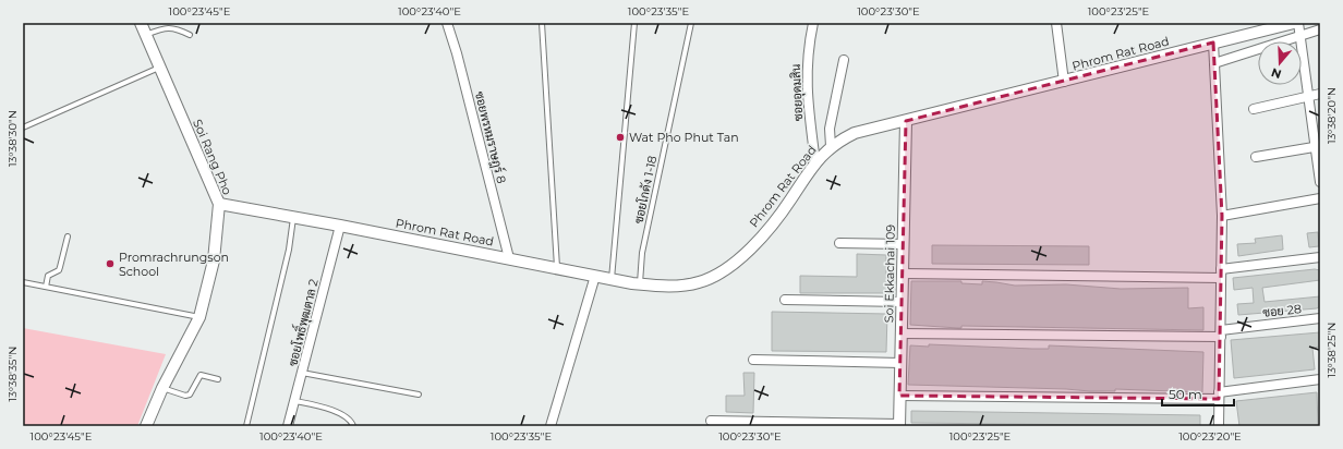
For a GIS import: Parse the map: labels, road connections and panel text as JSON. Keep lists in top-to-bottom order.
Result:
{
  "streets": {
    "street": [
      "Phrom Rat Road",
      "ซอยอุดมสิน",
      "ซอยพรหมราษฎร์ 8",
      "Soi Rang Pho",
      "Soi Ekkachai 109",
      "ซอย 28",
      "ซอยโพธิ์พุฒตาล 2"
    ],
    "lane": ["ซอยโกดัง 1-18"]
  },
  "crossings": [
    ["Phrom Rat Road", "ซอยอุดมสิน"],
    ["Phrom Rat Road", "ซอยพรหมราษฎร์ 8"],
    ["Phrom Rat Road", "Soi Rang Pho"],
    ["Phrom Rat Road", "ซอยโกดัง 1-18"],
    ["Phrom Rat Road", "Soi Ekkachai 109"],
    ["Phrom Rat Road", "ซอยโพธิ์พุฒตาล 2"],
    ["Soi Ekkachai 109", "ซอย 28"]
  ],
  "places": ["Wat Pho Phut Tan", "Promrachrungson School"],
  "scale_bar": "50 m",
  "north": "bottom",
  "coordinates": [
    "100°23'45\"E",
    "100°23'40\"E",
    "100°23'35\"E",
    "100°23'30\"E",
    "100°23'25\"E",
    "13°38'20\"N",
    "13°38'30\"N",
    "13°38'25\"N",
    "13°38'35\"N",
    "100°23'20\"E"
  ]
}
